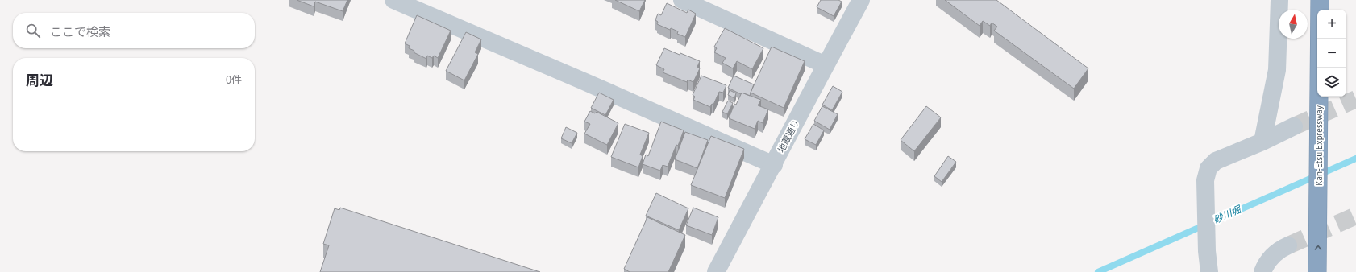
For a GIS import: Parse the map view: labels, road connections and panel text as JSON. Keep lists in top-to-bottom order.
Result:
{
  "streets": {
    "highway": ["Kan-Etsu Expressway"],
    "street": ["地蔵通り"]
  },
  "one_way": ["Kan-Etsu Expressway"],
  "water": ["砂川堀"],
  "north": "top",
  "page": {
    "map_buttons": ["+", "−"],
    "search": "ここで検索",
    "heading": ["周辺", "0件"]
  }
}
